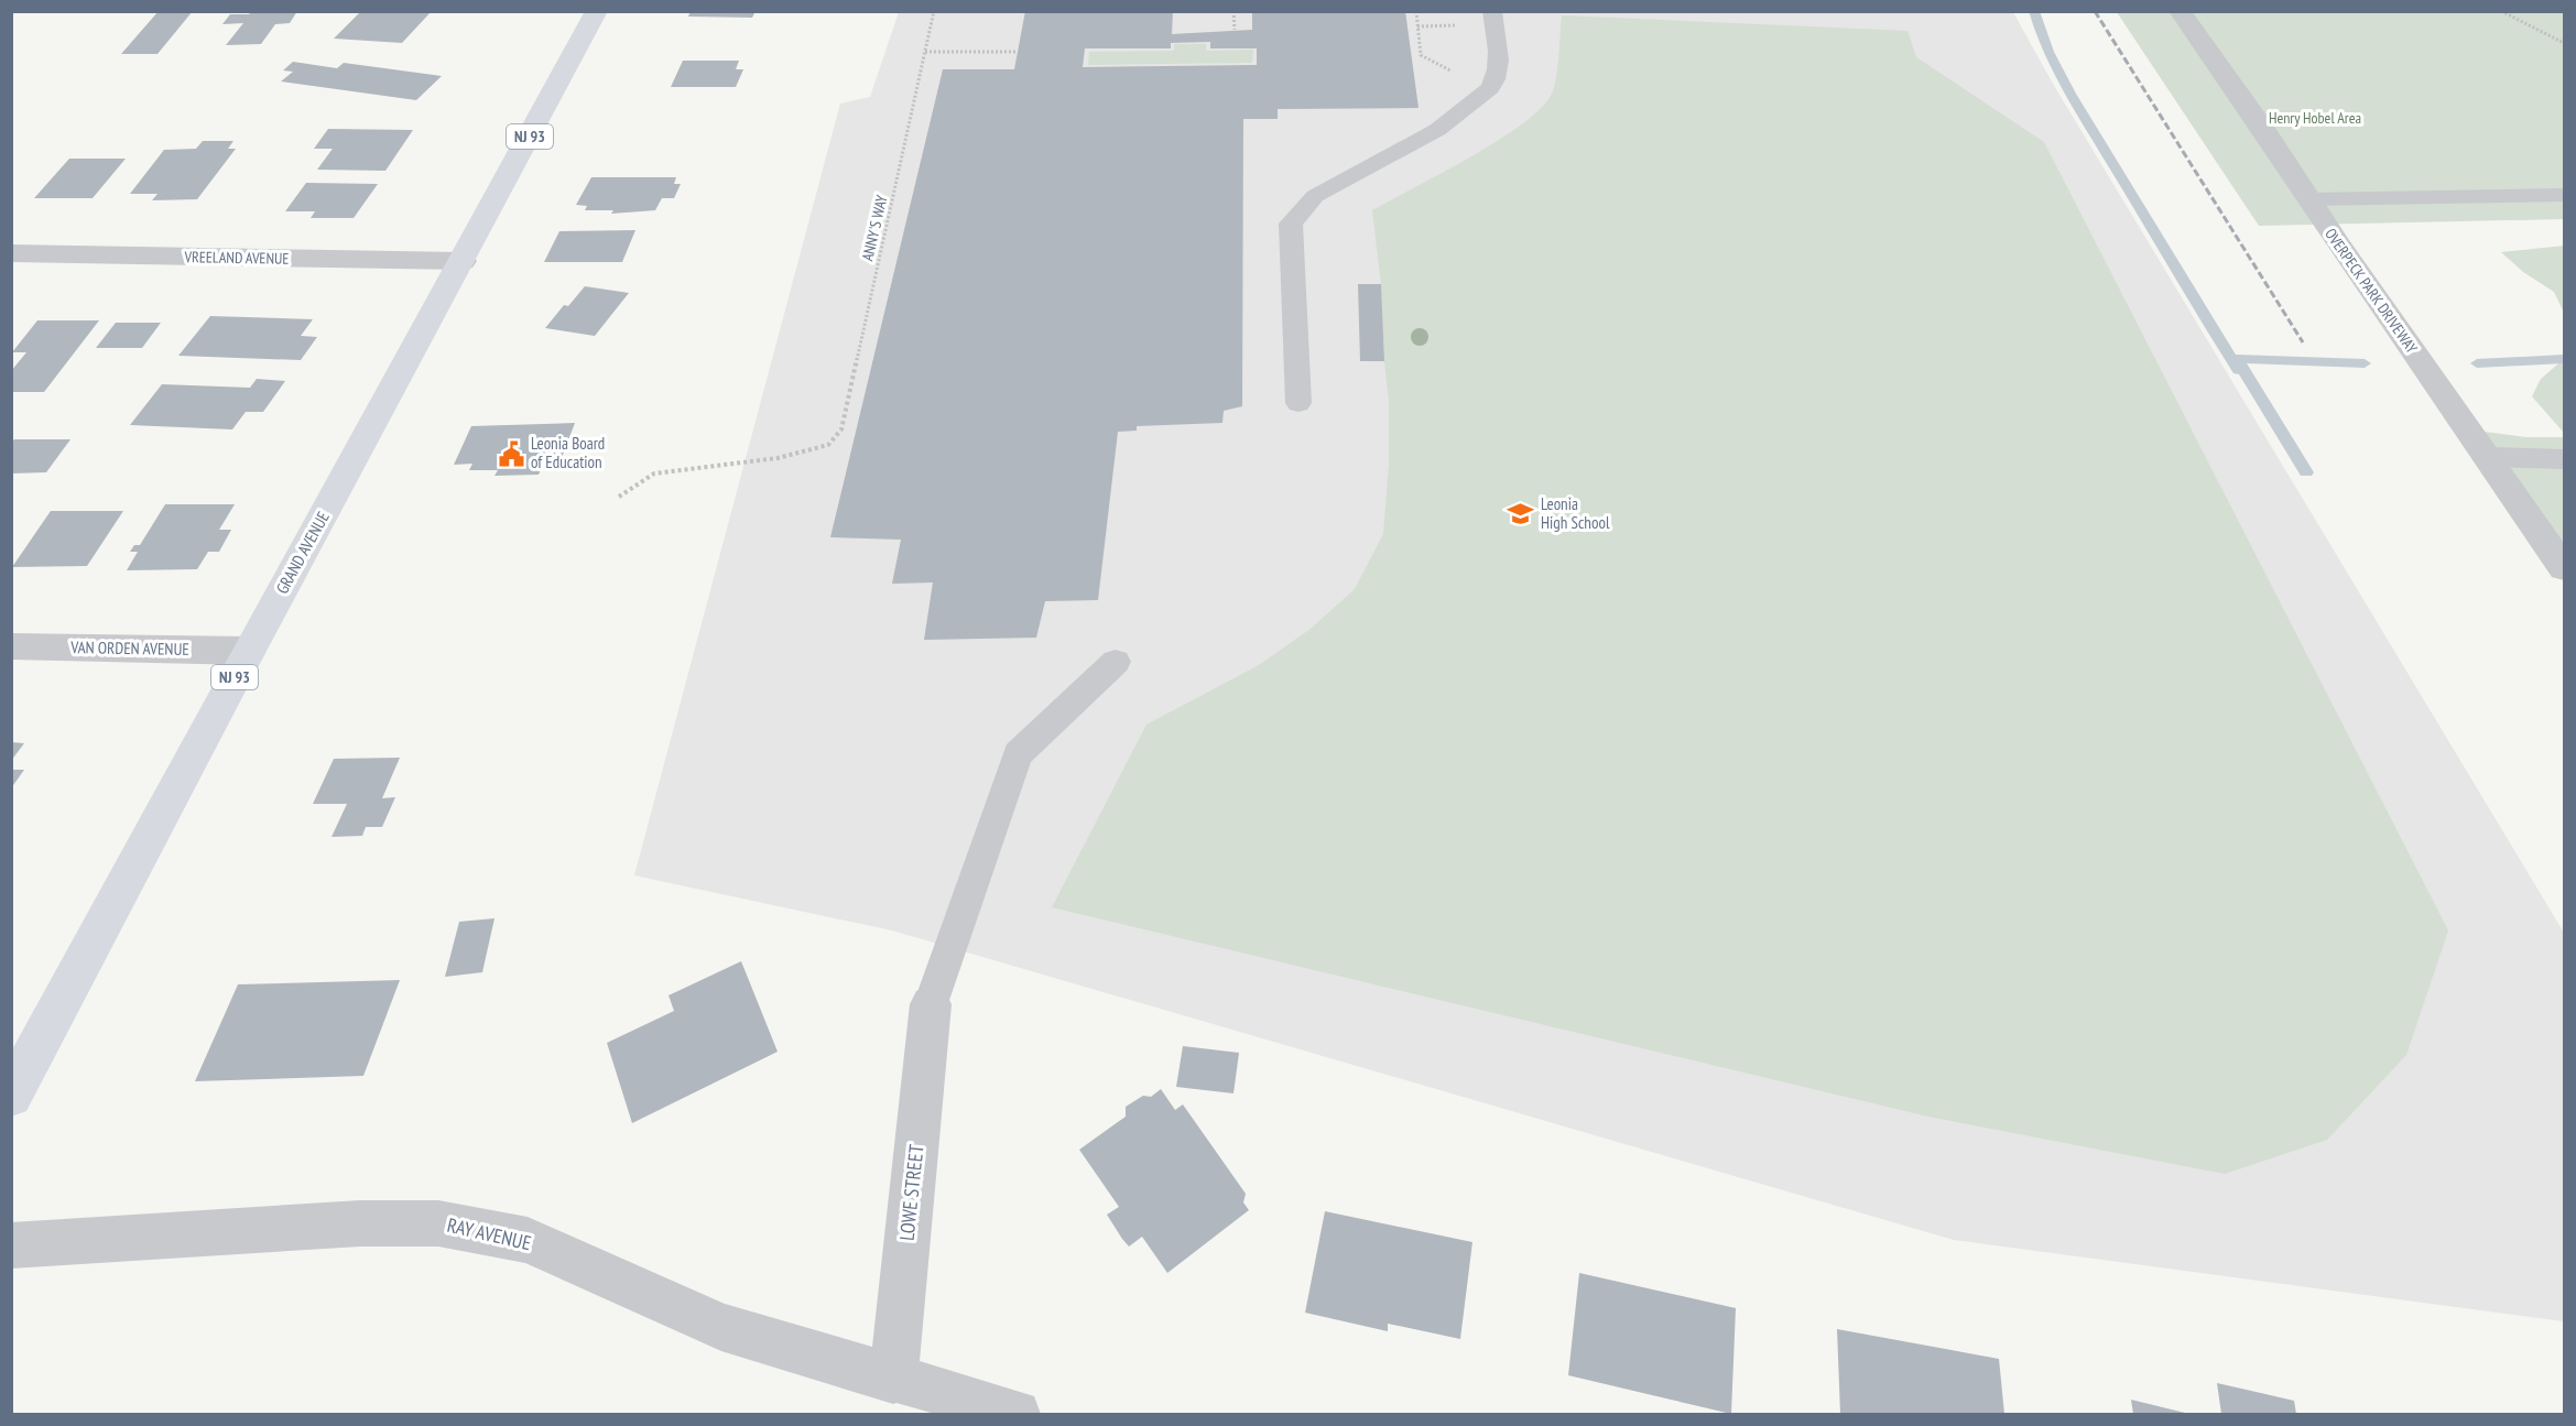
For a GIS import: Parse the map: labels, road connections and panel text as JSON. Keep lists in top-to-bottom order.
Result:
{
  "streets": {
    "main road": ["NJ 93", "GRAND AVENUE"],
    "street": [
      "VREELAND AVENUE",
      "OVERPECK PARK DRIVEWAY",
      "VAN ORDEN AVENUE",
      "LOWE STREET",
      "RAY AVENUE"
    ],
    "path": ["ANNY'S WAY"]
  },
  "crossings": [
    ["VREELAND AVENUE", "GRAND AVENUE"],
    ["GRAND AVENUE", "VAN ORDEN AVENUE"],
    ["LOWE STREET", "RAY AVENUE"]
  ],
  "parks": ["Henry Hobel Area"],
  "places": {
    "public building": ["Leonia Board of Education"],
    "school or university": ["Leonia High School"]
  }
}
